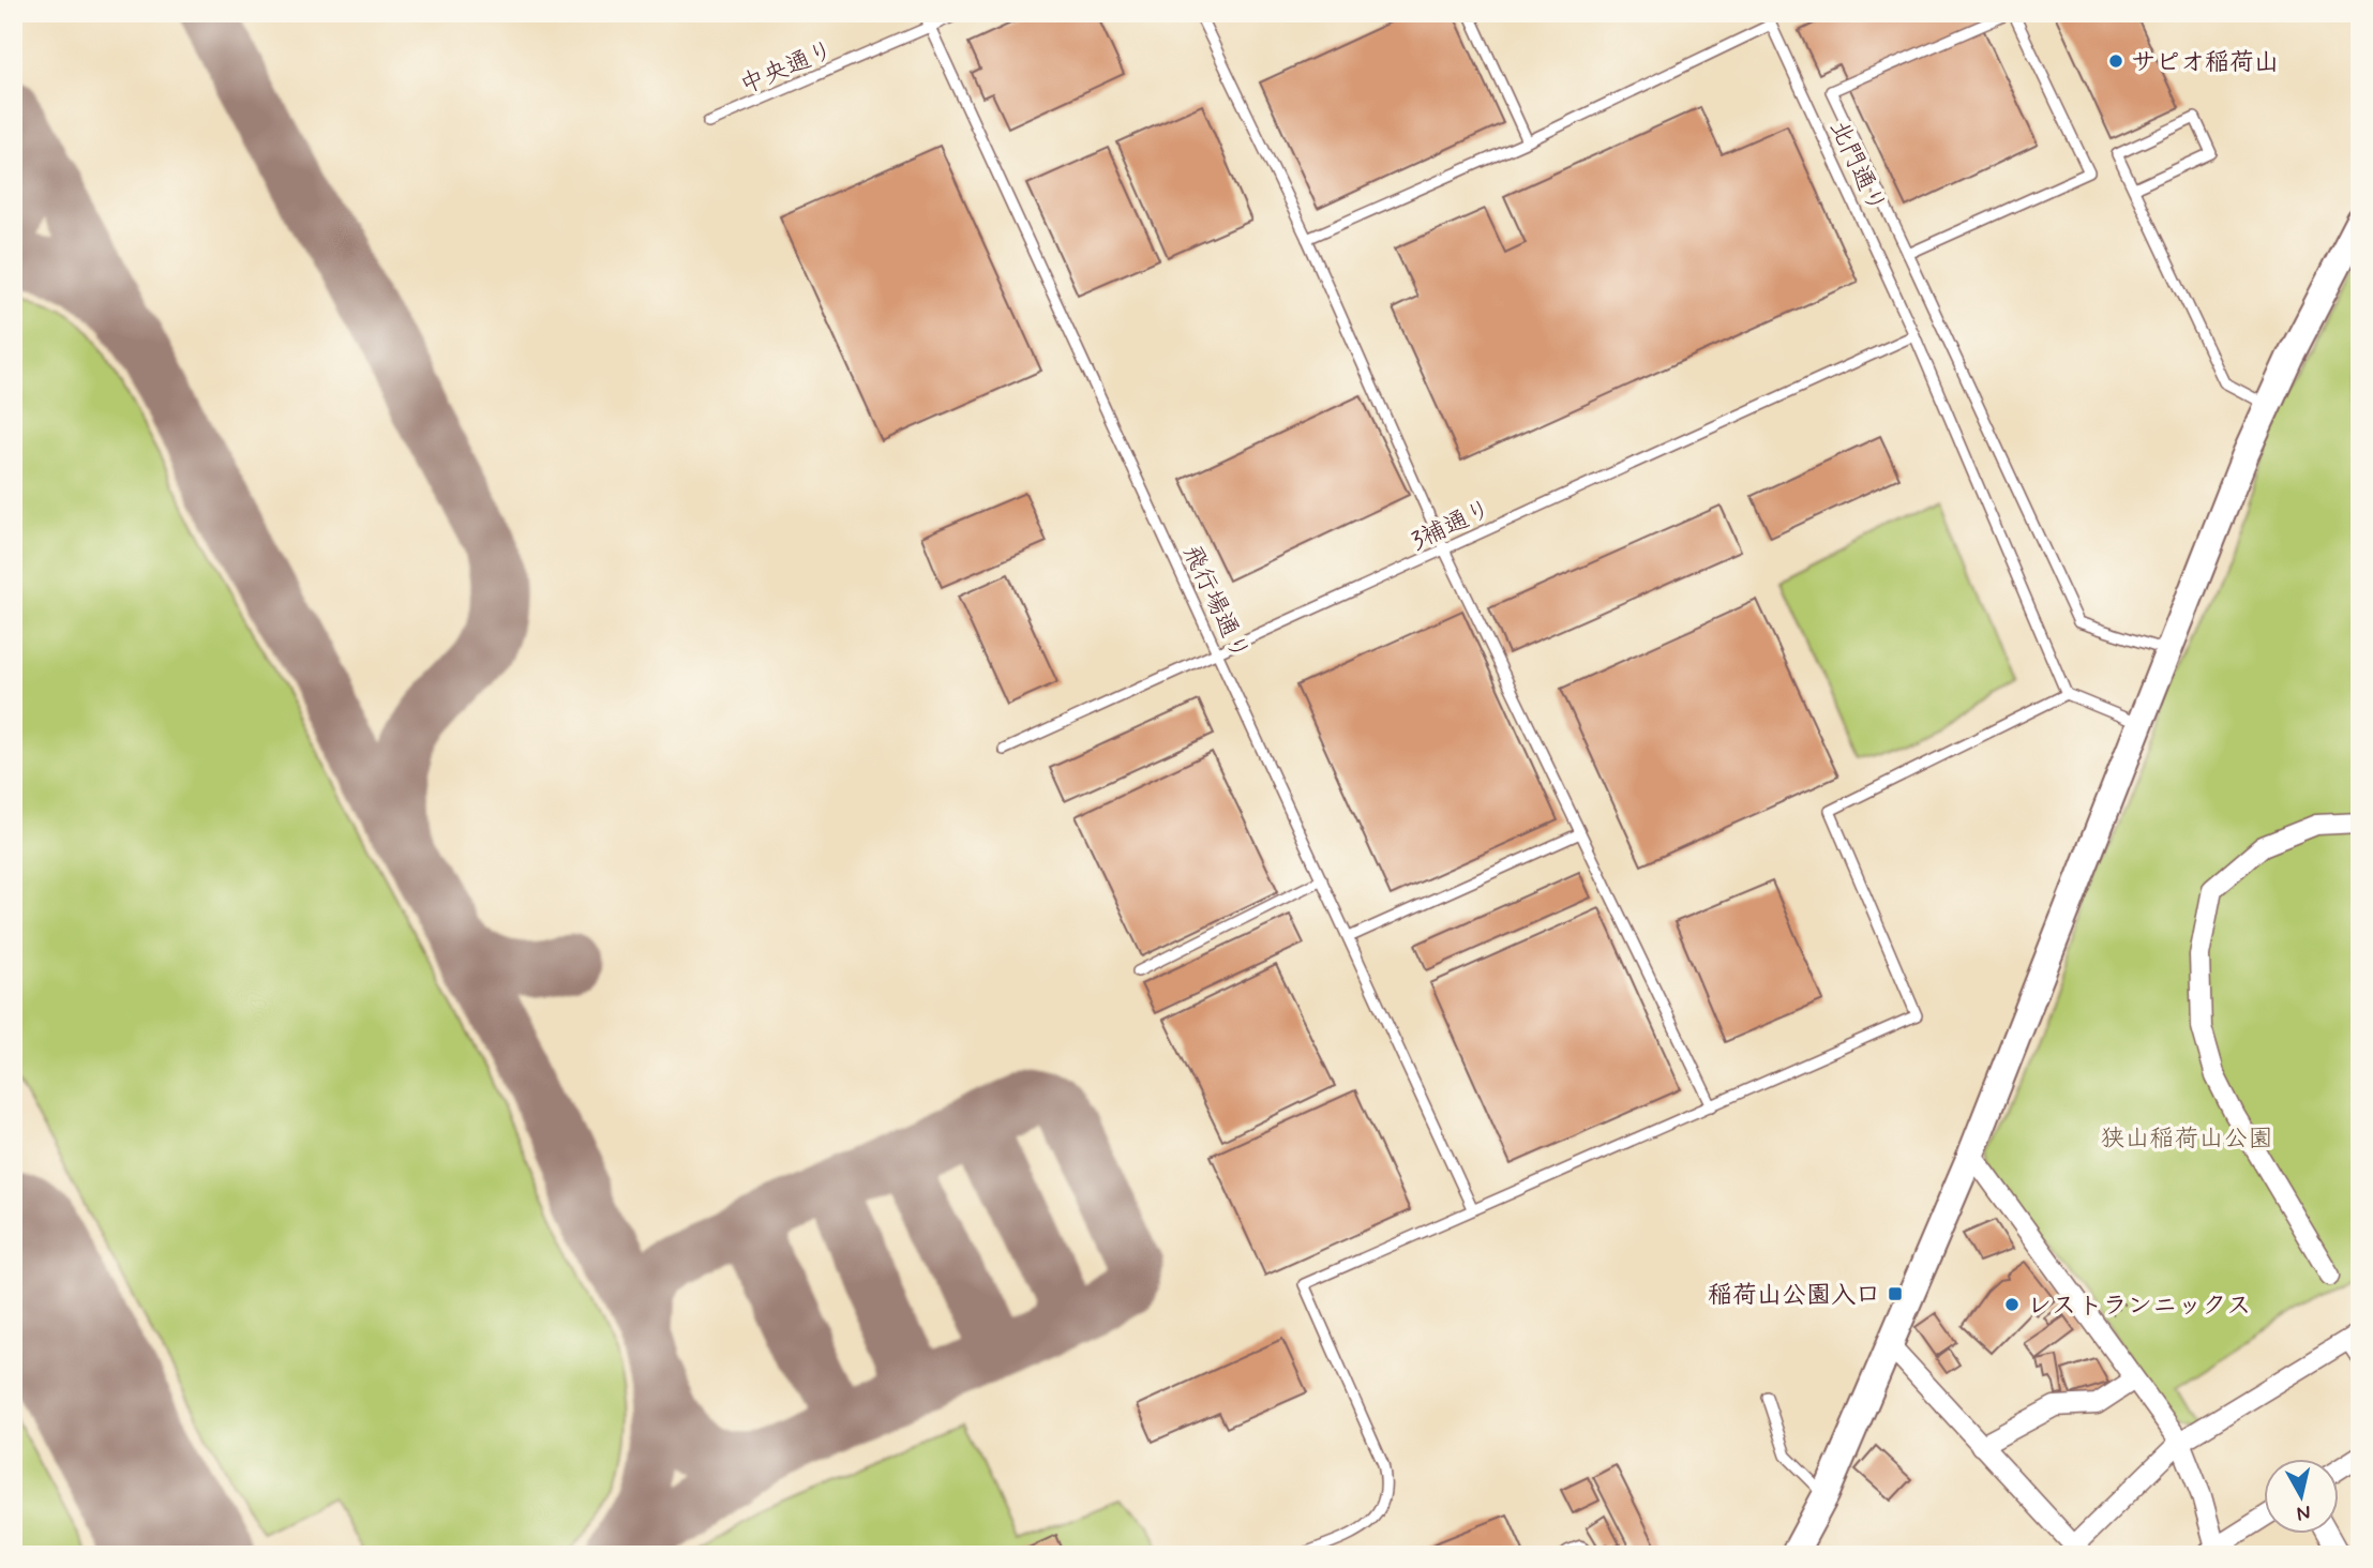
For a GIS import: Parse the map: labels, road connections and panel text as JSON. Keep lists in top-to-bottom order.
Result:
{
  "streets": {
    "lane": [
      "中央通り",
      "北門通り",
      "3補通り",
      "飛行場通り"
    ]
  },
  "crossings": [
    ["中央通り", "飛行場通り"],
    ["北門通り", "3補通り"],
    ["3補通り", "飛行場通り"]
  ],
  "parks": ["狭山稲荷山公園"],
  "places": {
    "other": ["サピオ稲荷山", "レストランニックス"],
    "transit": ["稲荷山公園入口"]
  },
  "north": "bottom"
}
